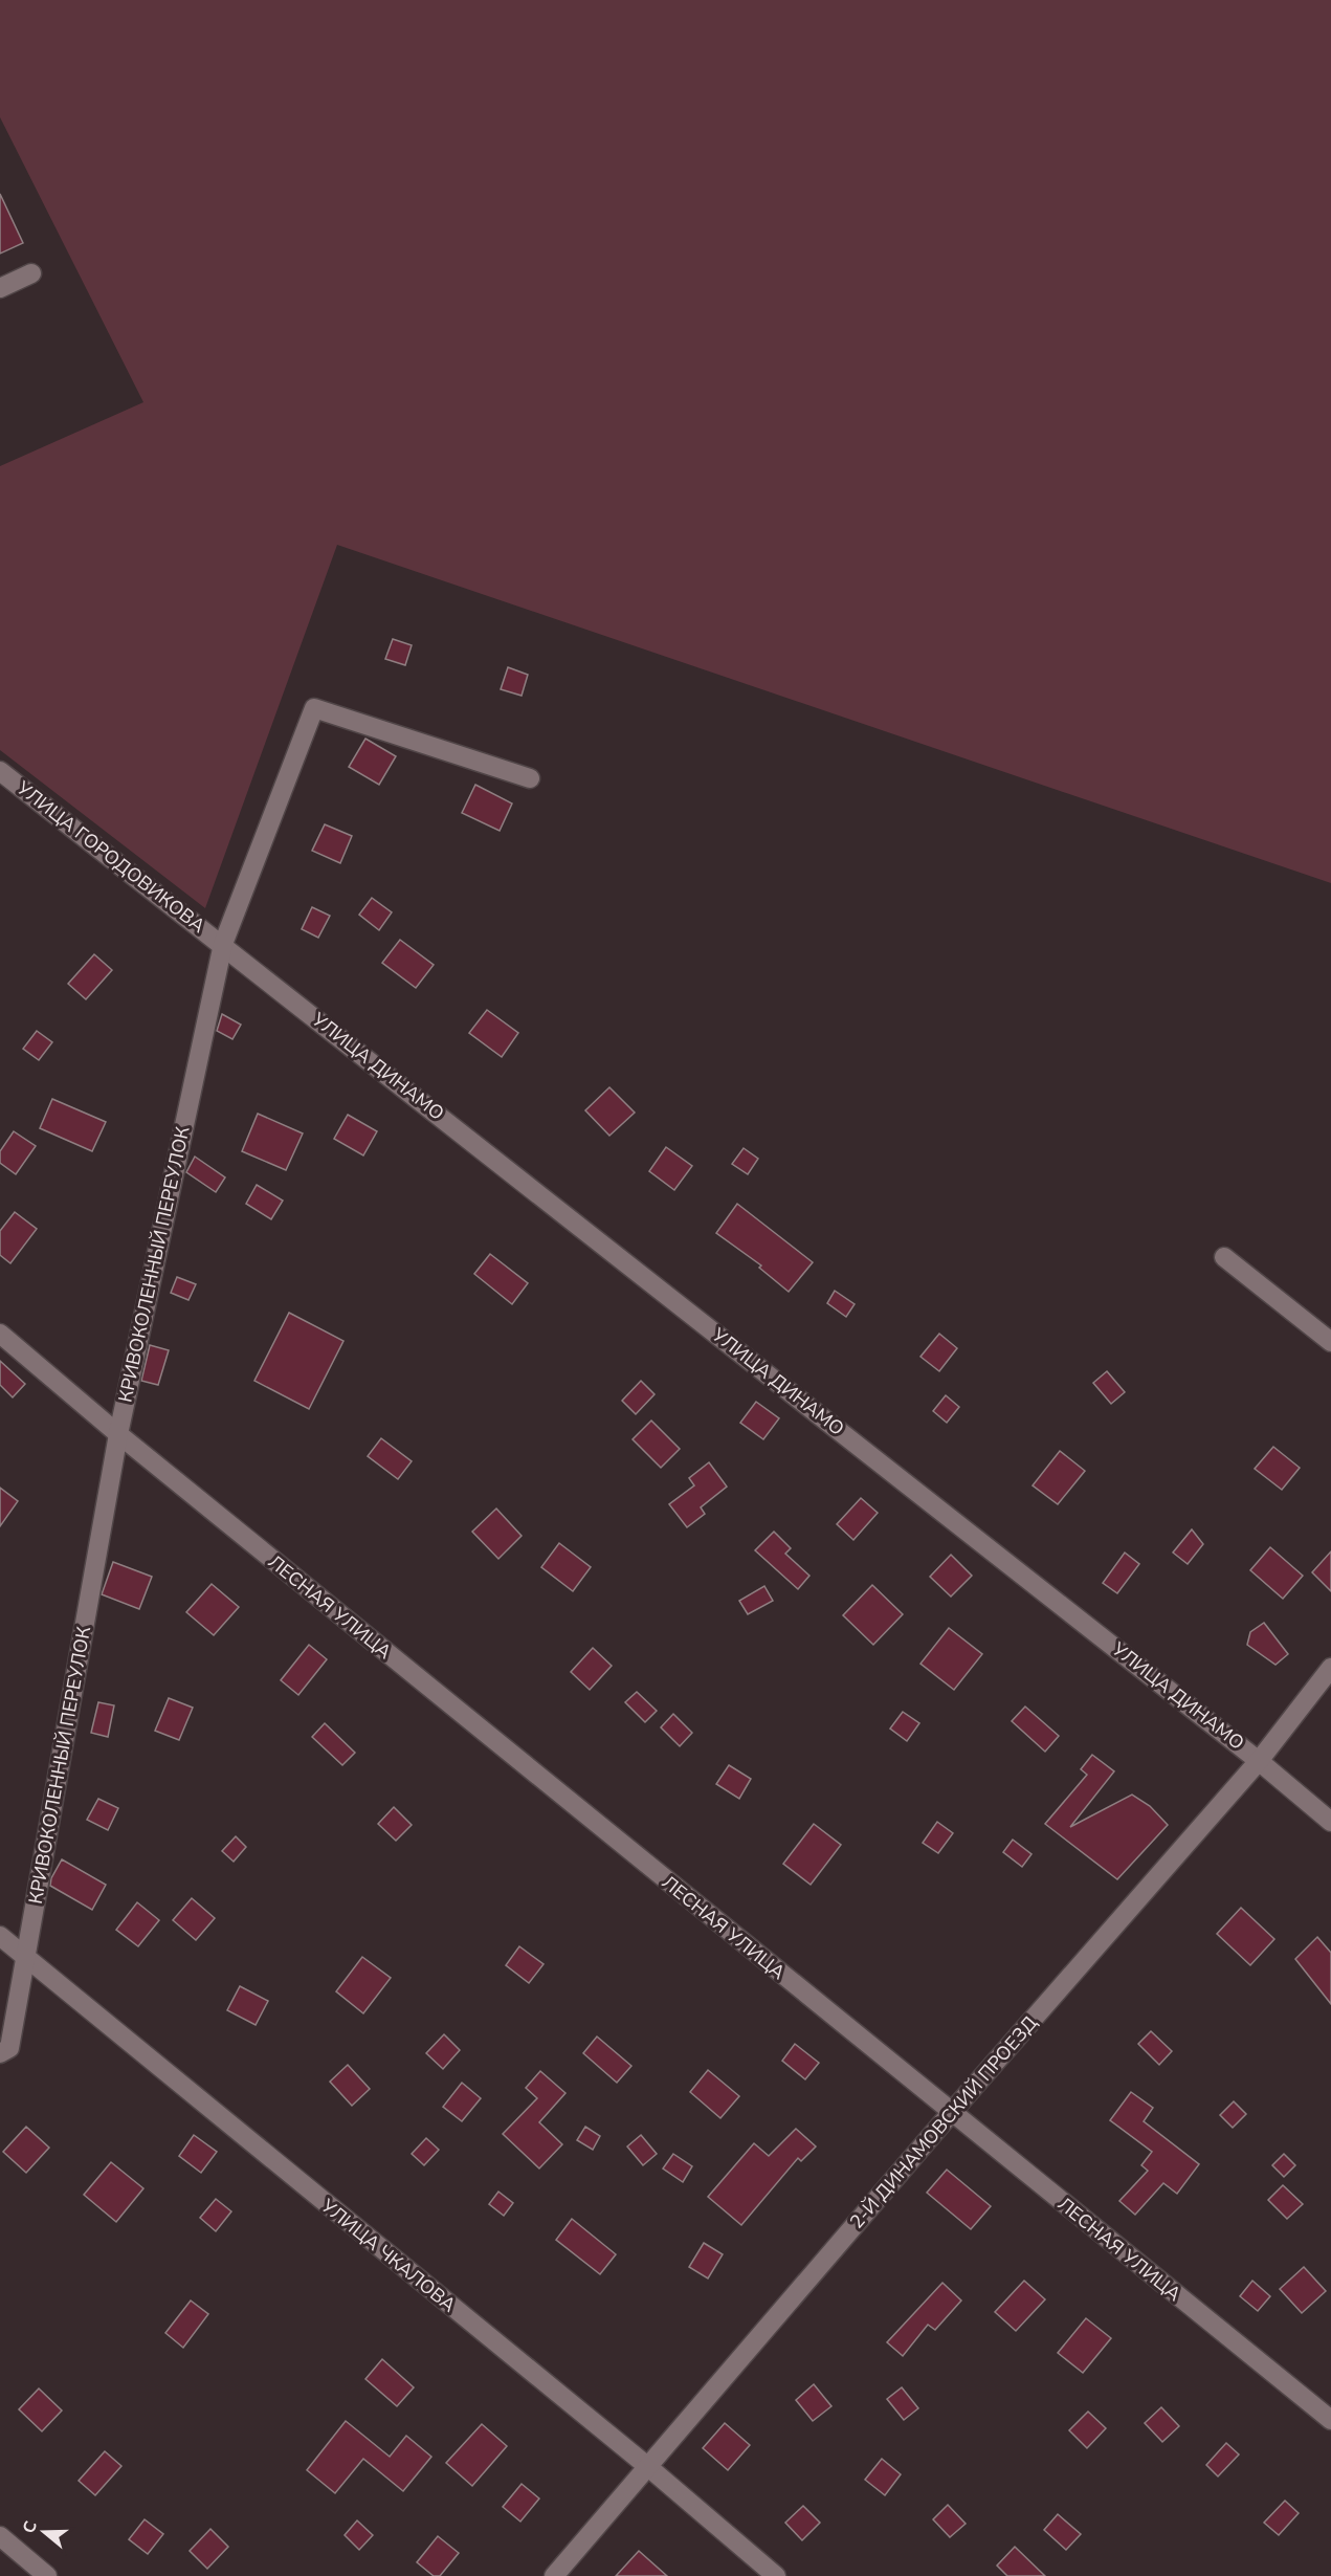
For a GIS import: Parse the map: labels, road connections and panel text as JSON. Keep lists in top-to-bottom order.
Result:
{
  "streets": {
    "street": [
      "УЛИЦА ГОРОДОВИКОВА",
      "УЛИЦА ДИНАМО",
      "КРИВОКОЛЕННЫЙ ПЕРЕУЛОК",
      "ЛЕСНАЯ УЛИЦА",
      "2-Й ДИНАМОВСКИЙ ПРОЕЗД",
      "УЛИЦА ЧКАЛОВА"
    ]
  },
  "crossings": [
    ["УЛИЦА ГОРОДОВИКОВА", "УЛИЦА ДИНАМО"],
    ["УЛИЦА ГОРОДОВИКОВА", "КРИВОКОЛЕННЫЙ ПЕРЕУЛОК"],
    ["УЛИЦА ДИНАМО", "КРИВОКОЛЕННЫЙ ПЕРЕУЛОК"],
    ["УЛИЦА ДИНАМО", "2-Й ДИНАМОВСКИЙ ПРОЕЗД"],
    ["КРИВОКОЛЕННЫЙ ПЕРЕУЛОК", "ЛЕСНАЯ УЛИЦА"],
    ["КРИВОКОЛЕННЫЙ ПЕРЕУЛОК", "УЛИЦА ЧКАЛОВА"],
    ["ЛЕСНАЯ УЛИЦА", "2-Й ДИНАМОВСКИЙ ПРОЕЗД"],
    ["2-Й ДИНАМОВСКИЙ ПРОЕЗД", "УЛИЦА ЧКАЛОВА"]
  ],
  "north": "left"
}
